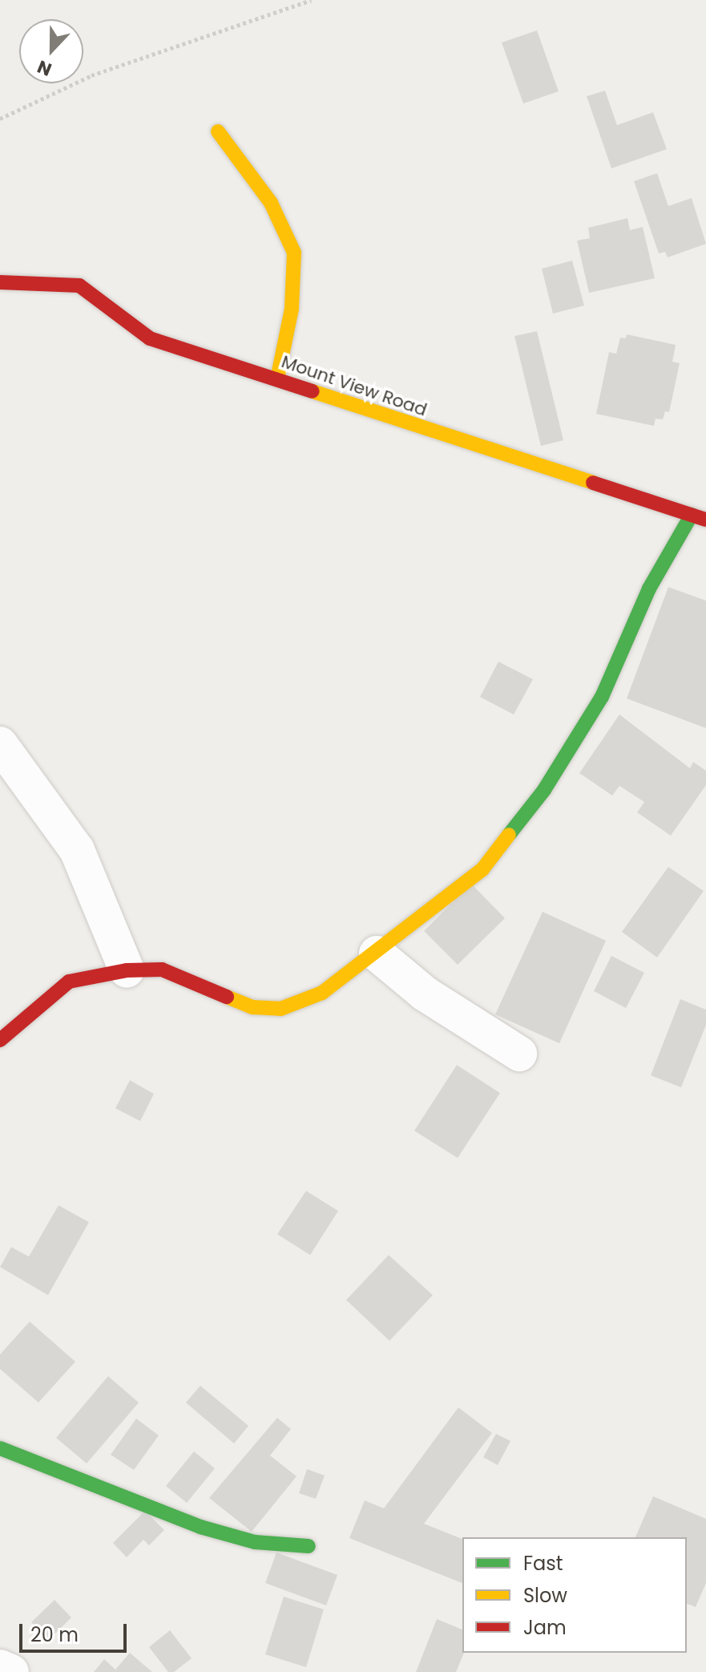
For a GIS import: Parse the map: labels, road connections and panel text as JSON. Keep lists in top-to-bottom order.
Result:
{
  "streets": {
    "street": ["Mount View Road"]
  },
  "legend": ["Fast", "Slow", "Jam"],
  "scale_bar": "20 m",
  "north": "bottom"
}
